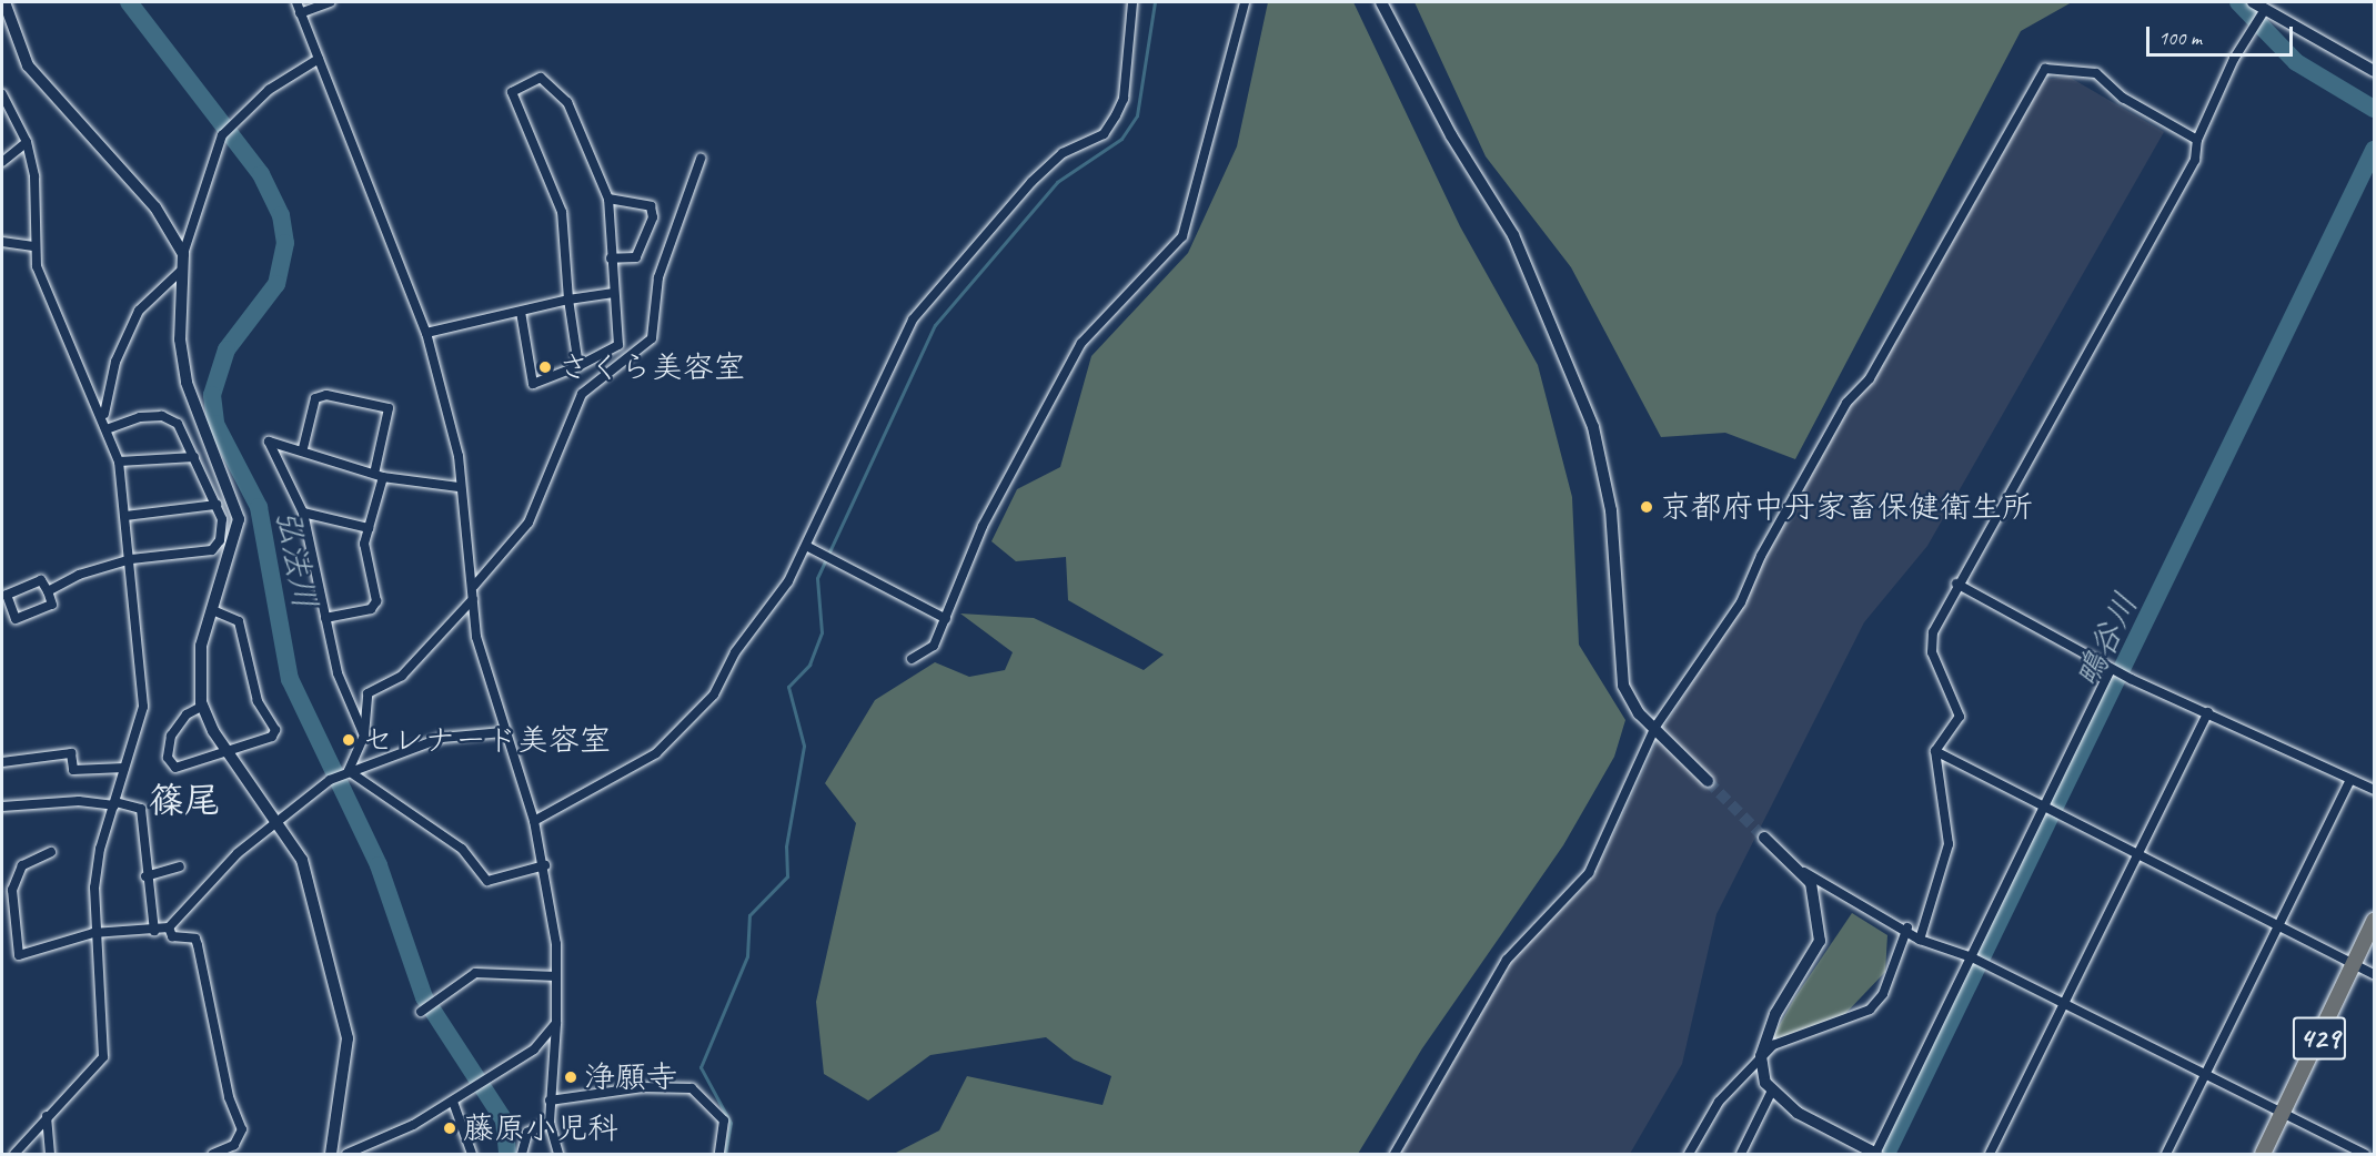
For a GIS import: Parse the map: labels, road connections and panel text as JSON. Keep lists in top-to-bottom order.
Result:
{
  "streets": {
    "highway": ["429"]
  },
  "districts": ["篠尾"],
  "water": ["弘法川", "鴫谷川"],
  "places": [
    "さくら美容室",
    "京都府中丹家畜保健衛生所",
    "セレナード美容室",
    "浄願寺",
    "藤原小児科"
  ],
  "scale_bar": "100 m"
}
